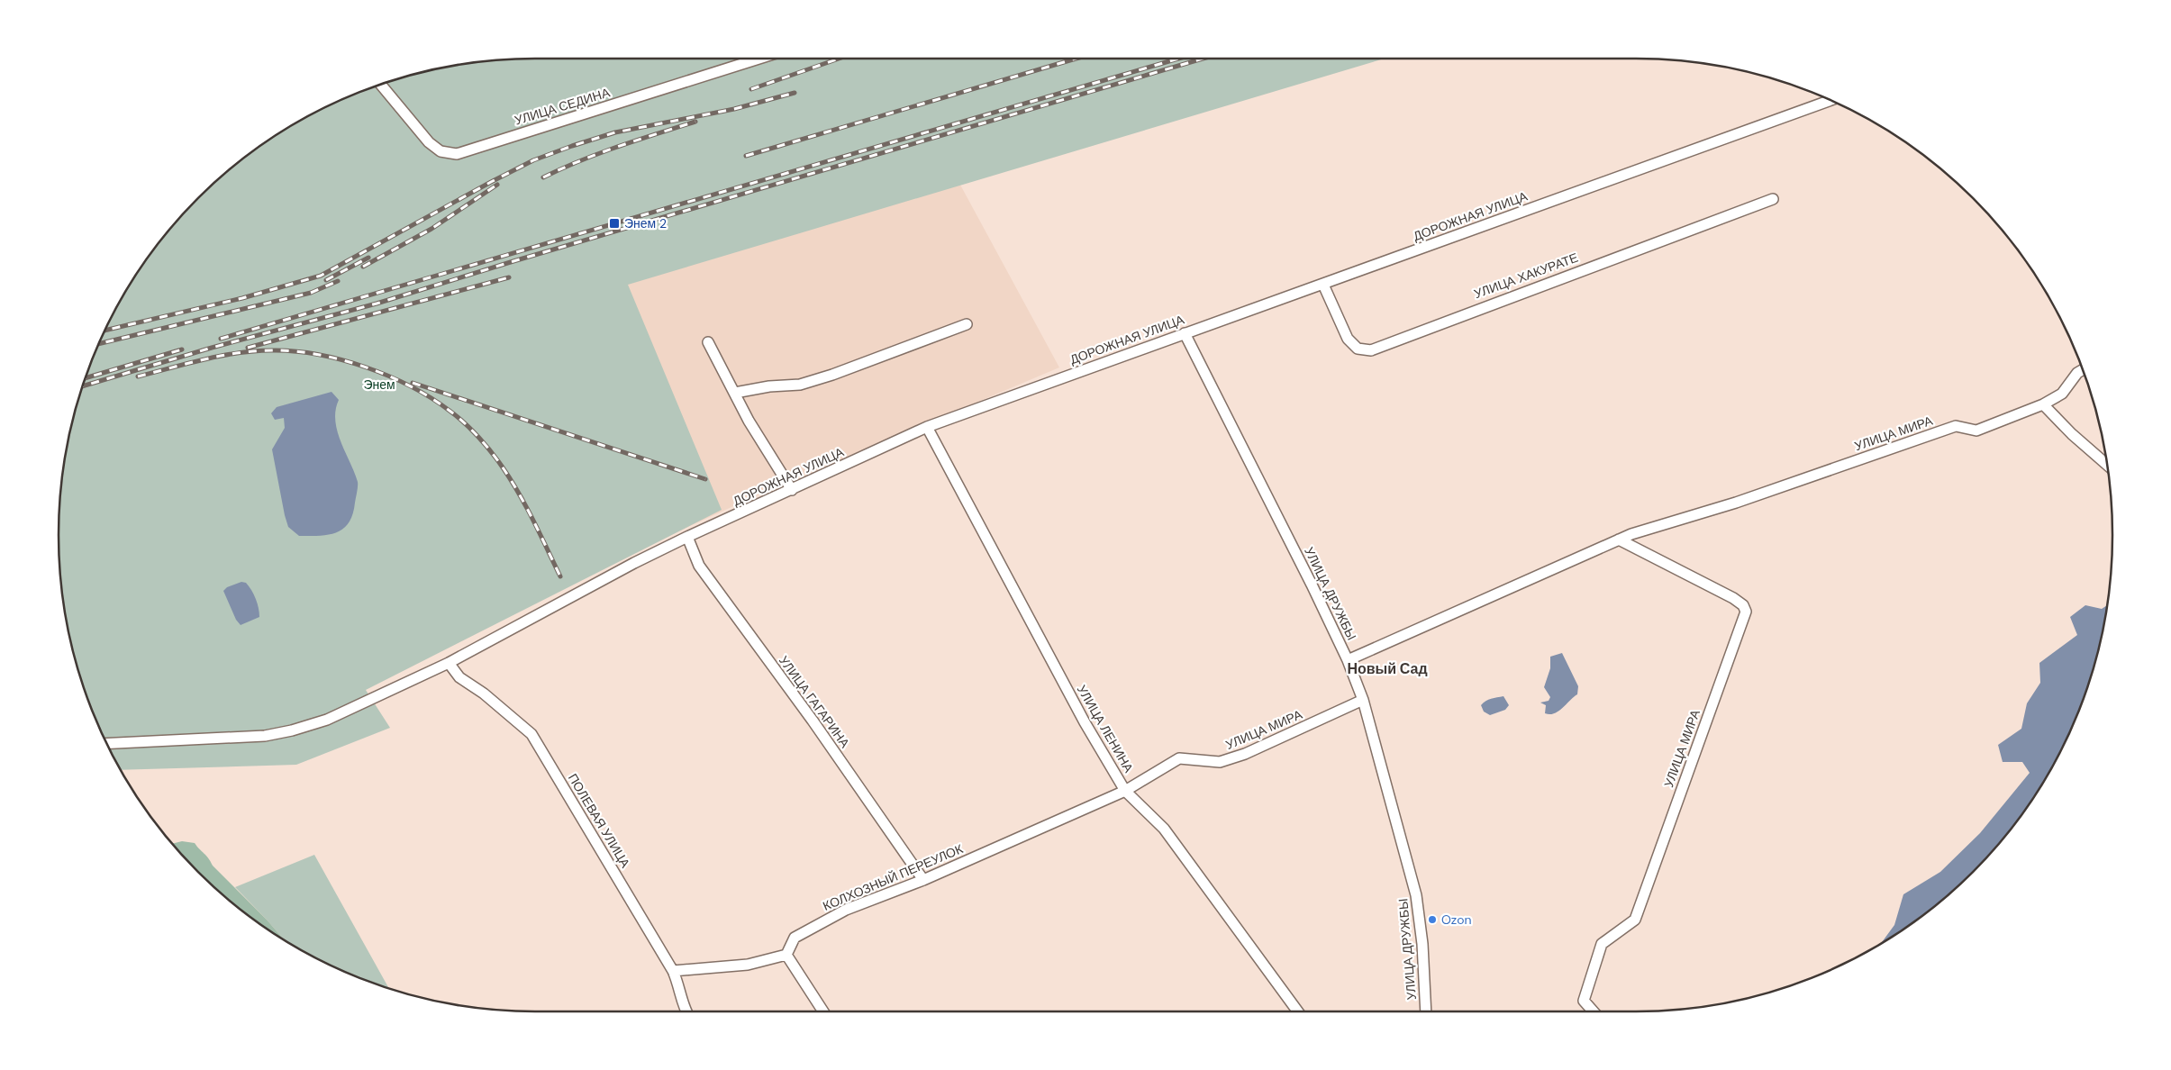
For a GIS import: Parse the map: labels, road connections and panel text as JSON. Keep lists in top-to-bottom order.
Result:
{
  "streets": {
    "street": [
      "УЛИЦА СЕДИНА",
      "ДОРОЖНАЯ УЛИЦА",
      "УЛИЦА ХАКУРАТЕ",
      "УЛИЦА МИРА",
      "УЛИЦА ДРУЖБЫ",
      "УЛИЦА ГАГАРИНА",
      "УЛИЦА ЛЕНИНА",
      "ПОЛЕВАЯ УЛИЦА",
      "КОЛХОЗНЫЙ ПЕРЕУЛОК"
    ]
  },
  "crossings": [
    ["ДОРОЖНАЯ УЛИЦА", "УЛИЦА ХАКУРАТЕ"],
    ["ДОРОЖНАЯ УЛИЦА", "УЛИЦА ДРУЖБЫ"],
    ["ДОРОЖНАЯ УЛИЦА", "УЛИЦА ГАГАРИНА"],
    ["ДОРОЖНАЯ УЛИЦА", "УЛИЦА ЛЕНИНА"],
    ["ДОРОЖНАЯ УЛИЦА", "ПОЛЕВАЯ УЛИЦА"],
    ["УЛИЦА МИРА", "УЛИЦА ДРУЖБЫ"],
    ["УЛИЦА МИРА", "УЛИЦА ЛЕНИНА"],
    ["УЛИЦА МИРА", "КОЛХОЗНЫЙ ПЕРЕУЛОК"],
    ["УЛИЦА ГАГАРИНА", "КОЛХОЗНЫЙ ПЕРЕУЛОК"],
    ["УЛИЦА ЛЕНИНА", "КОЛХОЗНЫЙ ПЕРЕУЛОК"]
  ],
  "districts": ["Новый Сад"],
  "parks": ["Энем"],
  "places": {
    "transit": ["Энем 2"],
    "other": ["Ozon"]
  }
}
